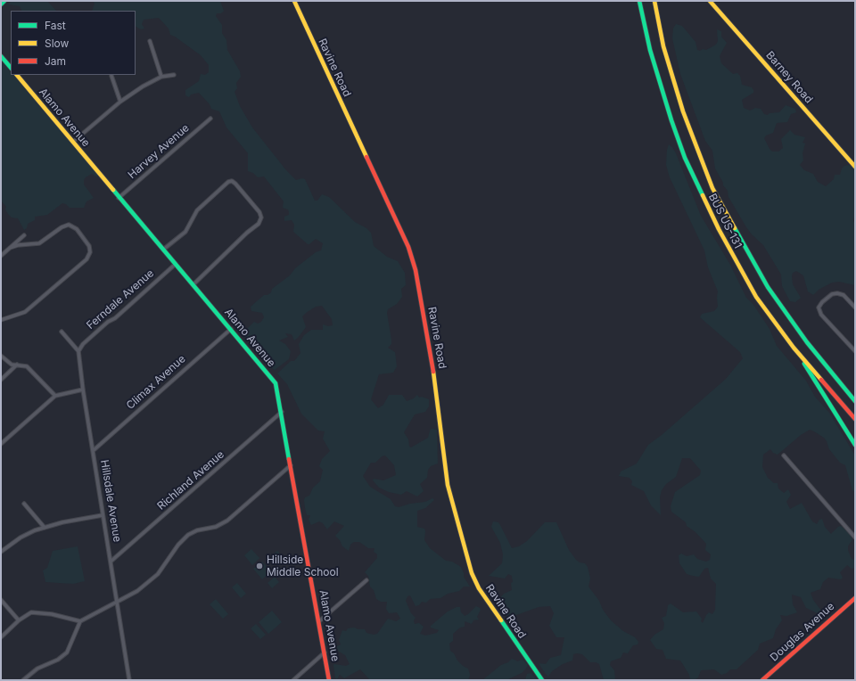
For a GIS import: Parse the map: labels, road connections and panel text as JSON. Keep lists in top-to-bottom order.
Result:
{
  "streets": {
    "main road": [
      "Ravine Road",
      "Barney Road",
      "Alamo Avenue",
      "BUS US-131",
      "Douglas Avenue"
    ],
    "street": [
      "Harvey Avenue",
      "Ferndale Avenue",
      "Climax Avenue",
      "Richland Avenue",
      "Hillsdale Avenue"
    ]
  },
  "crossings": [
    ["Alamo Avenue", "Harvey Avenue"],
    ["Alamo Avenue", "Ferndale Avenue"],
    ["Alamo Avenue", "Climax Avenue"],
    ["Alamo Avenue", "Richland Avenue"],
    ["Ferndale Avenue", "Hillsdale Avenue"],
    ["Climax Avenue", "Hillsdale Avenue"],
    ["Richland Avenue", "Hillsdale Avenue"]
  ],
  "places": ["Hillside Middle School"],
  "legend": ["Fast", "Slow", "Jam"]
}
